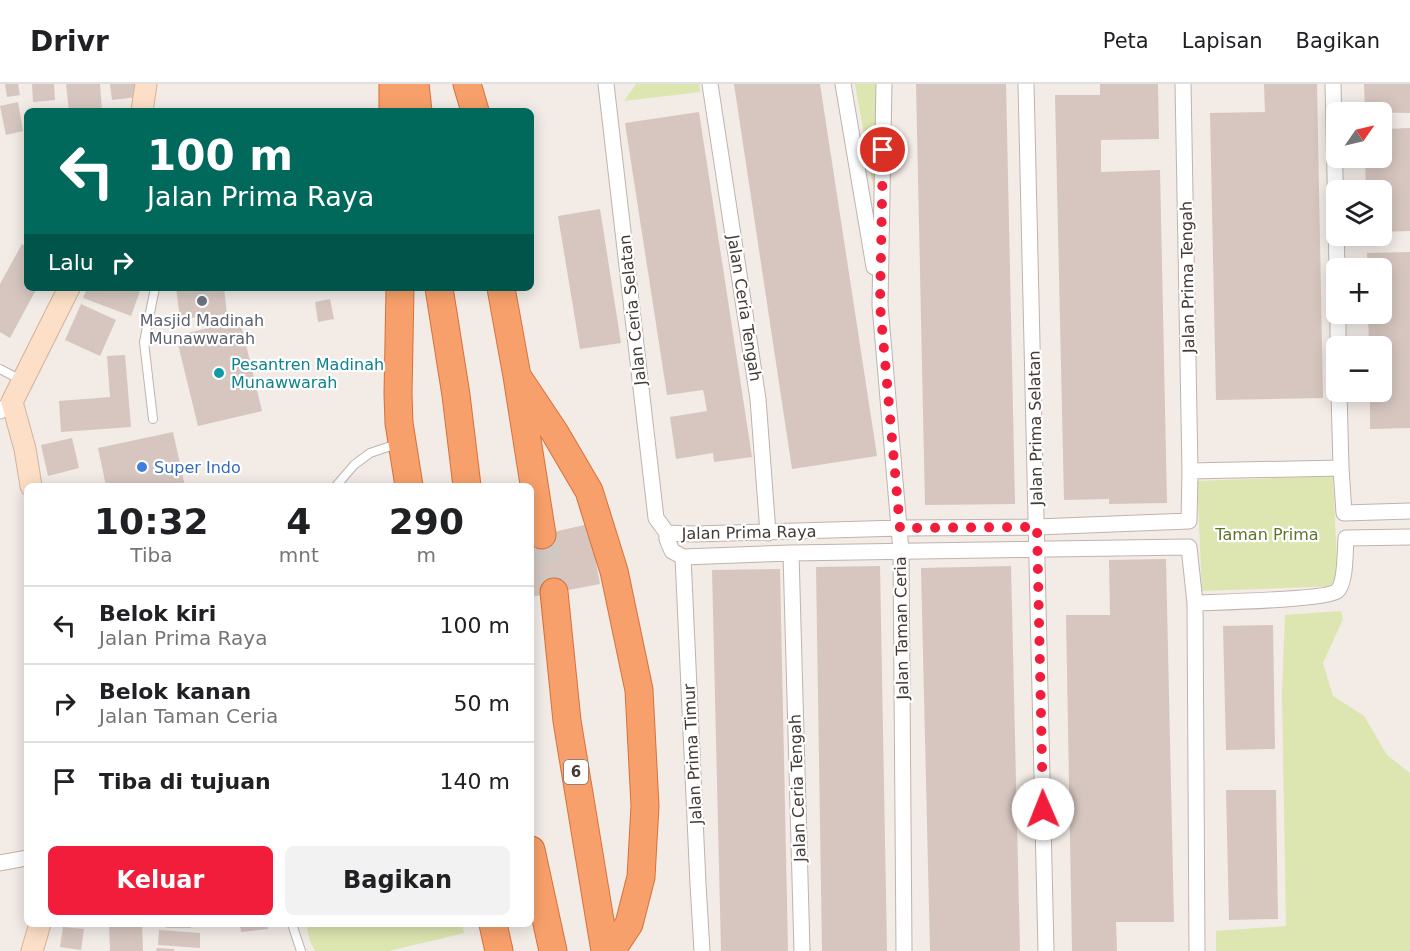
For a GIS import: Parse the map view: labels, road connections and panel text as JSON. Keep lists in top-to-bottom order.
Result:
{
  "streets": {
    "highway": ["6"],
    "street": [
      "Jalan Prima Tengah",
      "Jalan Ceria Tengah",
      "Jalan Ceria Selatan",
      "Jalan Prima Selatan",
      "Jalan Prima Raya",
      "Jalan Taman Ceria",
      "Jalan Prima Timur"
    ]
  },
  "crossings": [
    ["Jalan Ceria Tengah", "Jalan Prima Raya"],
    ["Jalan Ceria Selatan", "Jalan Prima Raya"],
    ["Jalan Prima Selatan", "Jalan Prima Raya"],
    ["Jalan Prima Raya", "Jalan Taman Ceria"],
    ["Jalan Prima Raya", "Jalan Prima Timur"]
  ],
  "parks": ["Taman Prima"],
  "places": ["Masjid Madinah Munawwarah", "Pesantren Madinah Munawwarah", "Super Indo"],
  "north": "top right",
  "page": {
    "header": "Drivr",
    "nav": ["Peta", "Lapisan", "Bagikan"],
    "map_buttons": ["+", "−"],
    "turn": ["100 m", "Jalan Prima Raya"],
    "then": "Lalu",
    "eta": [
      "10:32",
      "Tiba",
      "4",
      "mnt",
      "290",
      "m"
    ],
    "list": [
      {
        "name": "Belok kiri",
        "note": "Jalan Prima Raya",
        "value": "100 m"
      },
      {
        "name": "Belok kanan",
        "note": "Jalan Taman Ceria",
        "value": "50 m"
      },
      {
        "name": "Tiba di tujuan",
        "value": "140 m"
      }
    ],
    "buttons": ["Keluar", "Bagikan"]
  }
}
